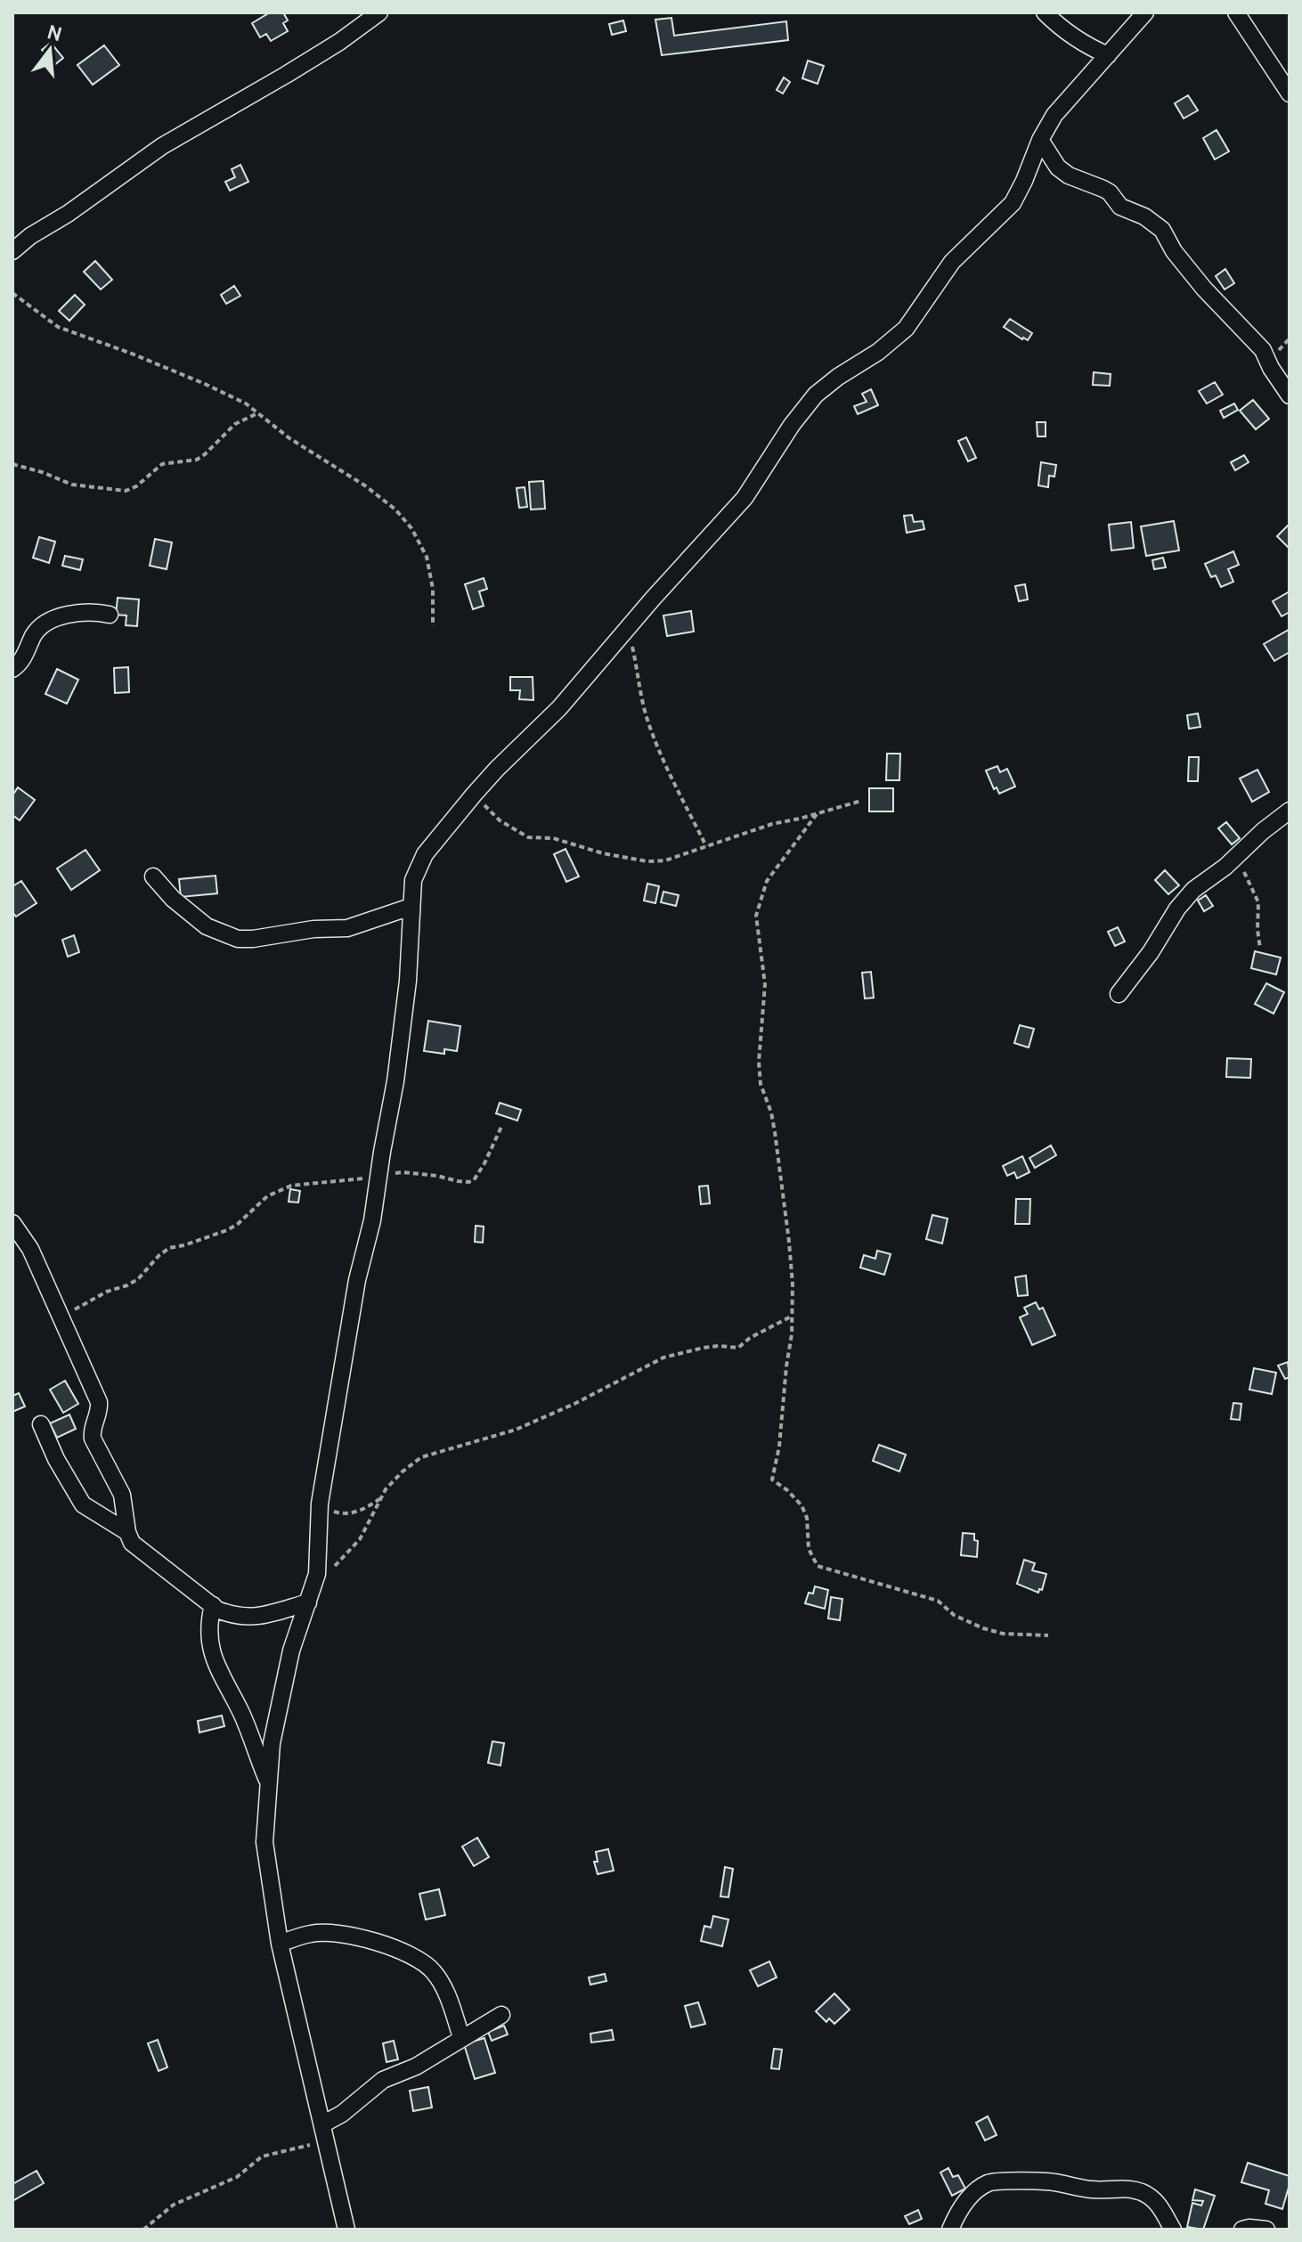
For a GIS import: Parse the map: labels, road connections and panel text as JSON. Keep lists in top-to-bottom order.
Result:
{
  "north": "top"
}
